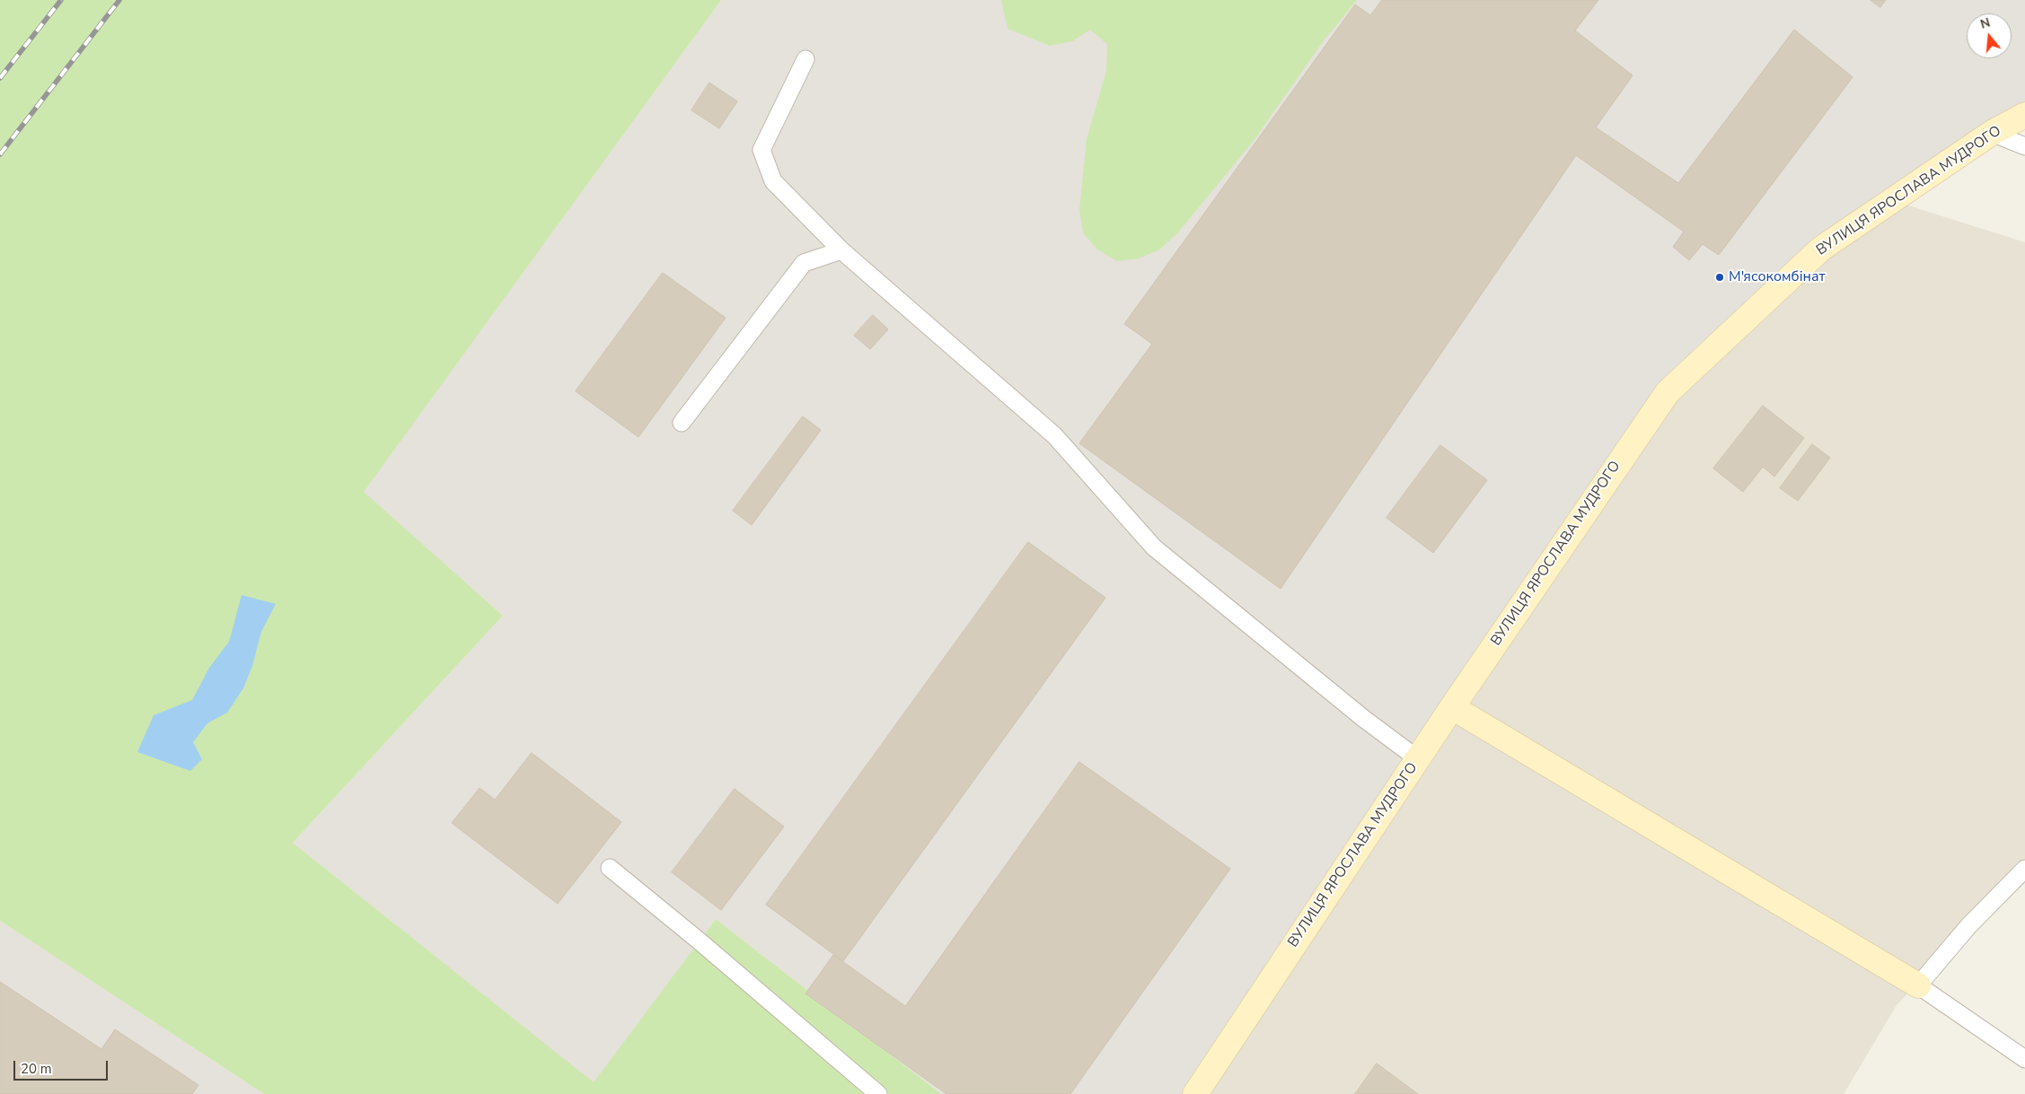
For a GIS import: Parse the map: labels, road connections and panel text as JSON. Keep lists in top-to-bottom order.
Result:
{
  "streets": {
    "main road": ["ВУЛИЦЯ ЯРОСЛАВА МУДРОГО"]
  },
  "places": ["М'ясокомбінат"],
  "scale_bar": "20 m",
  "north": "top"
}
